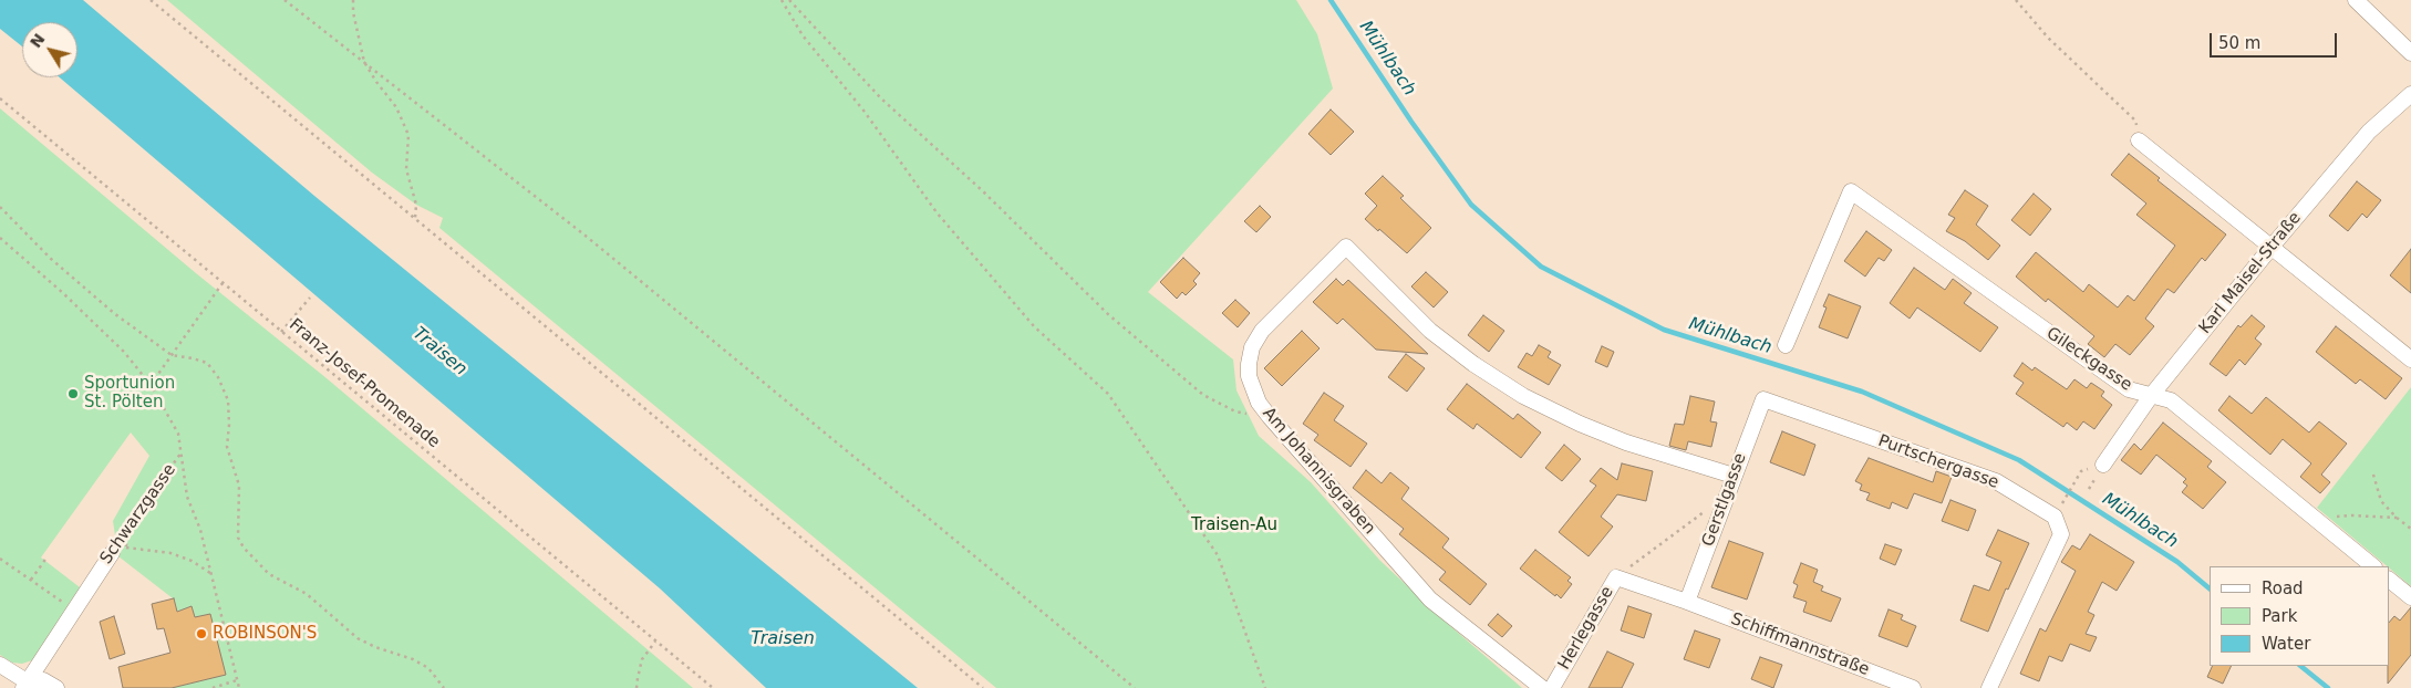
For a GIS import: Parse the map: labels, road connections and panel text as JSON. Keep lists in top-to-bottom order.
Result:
{
  "streets": {
    "street": [
      "Karl Maisel-Straße",
      "Gileckgasse",
      "Purtschergasse",
      "Am Johannisgraben",
      "Gerstlgasse",
      "Schwarzgasse",
      "Herlegasse",
      "Schiffmannstraße"
    ],
    "path": ["Franz-Josef-Promenade"]
  },
  "crossings": [
    ["Karl Maisel-Straße", "Gileckgasse"],
    ["Purtschergasse", "Gerstlgasse"],
    ["Am Johannisgraben", "Gerstlgasse"],
    ["Gerstlgasse", "Herlegasse"],
    ["Gerstlgasse", "Schiffmannstraße"],
    ["Herlegasse", "Schiffmannstraße"]
  ],
  "water": ["Mühlbach", "Traisen"],
  "parks": ["Traisen-Au"],
  "places": ["Sportunion St. Pölten", "ROBINSON'S"],
  "legend": ["Road", "Park", "Water"],
  "scale_bar": "50 m",
  "north": "top left"
}
